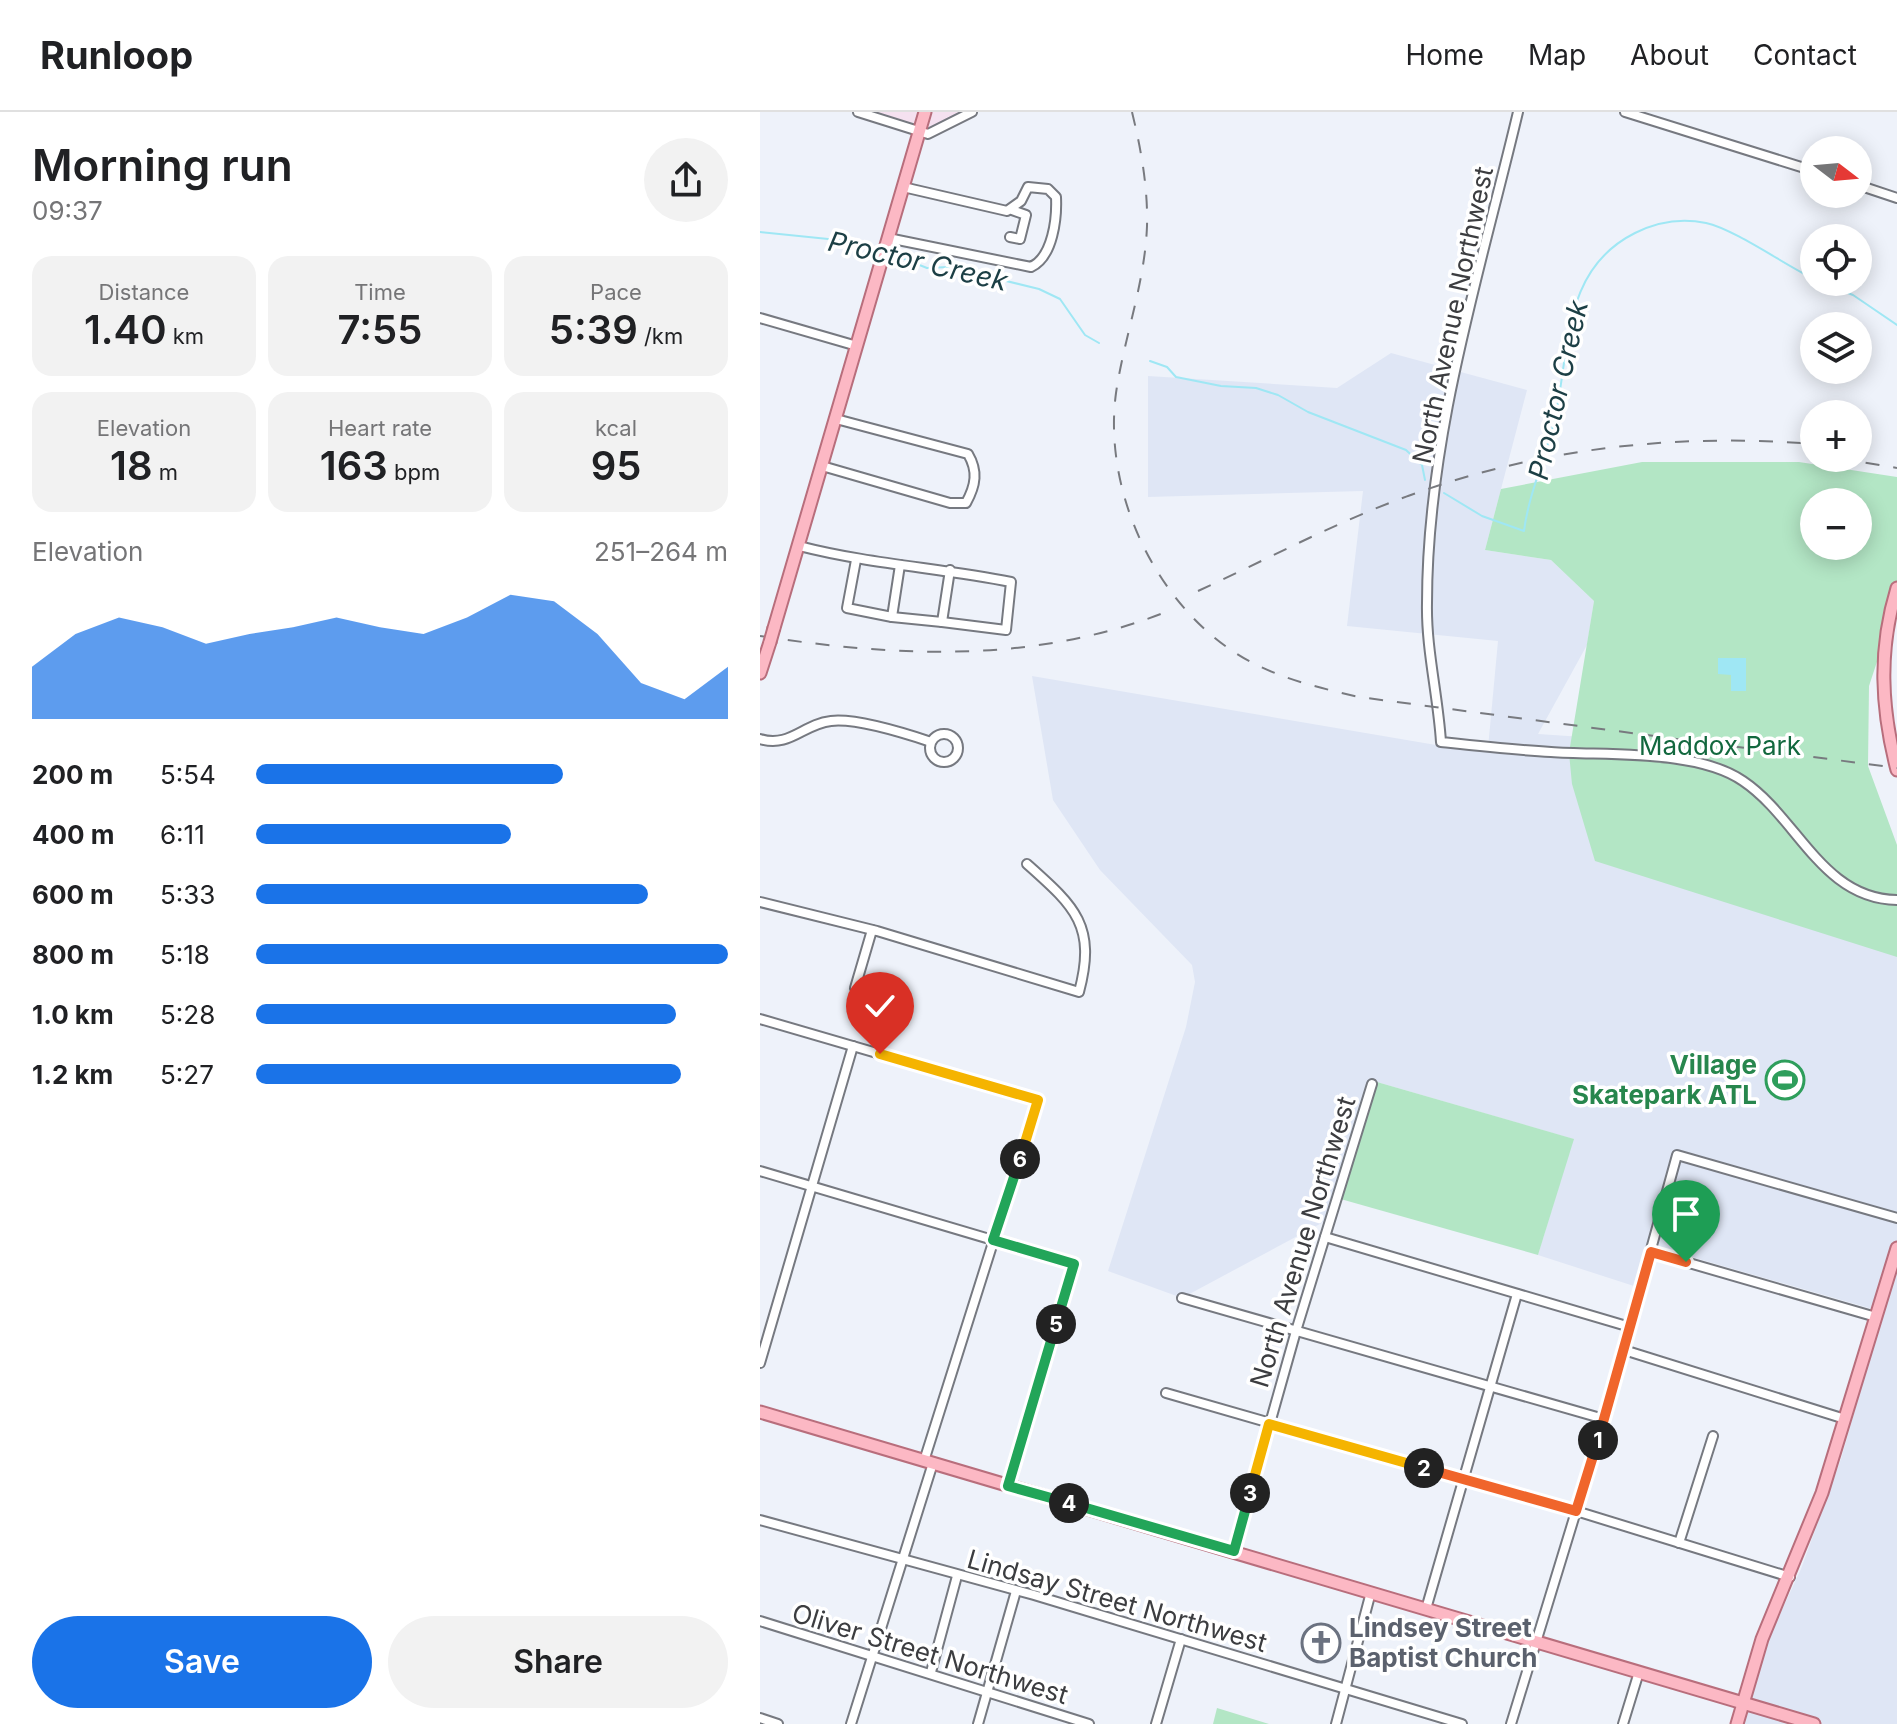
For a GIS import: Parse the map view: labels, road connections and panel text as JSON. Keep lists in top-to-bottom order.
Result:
{
  "streets": {
    "street": ["North Avenue Northwest", "Lindsay Street Northwest", "Oliver Street Northwest"]
  },
  "water": ["Proctor Creek"],
  "parks": ["Maddox Park"],
  "places": {
    "sports": ["Village Skatepark ATL"],
    "church": ["Lindsey Street Baptist Church"]
  },
  "north": "right",
  "page": {
    "header": "Runloop",
    "nav": [
      "Home",
      "Map",
      "About",
      "Contact"
    ],
    "heading": ["Morning run", "09:37"],
    "map_buttons": ["+", "−"],
    "stats": [
      ["Distance", "1.40 km"],
      ["Time", "7:55"],
      ["Pace", "5:39 /km"],
      ["Elevation", "18 m"],
      ["Heart rate", "163 bpm"],
      ["kcal", "95"]
    ],
    "chart": ["Elevation", "251–264 m"],
    "list": [
      {
        "name": "200 m",
        "note": "5:54"
      },
      {
        "name": "400 m",
        "note": "6:11"
      },
      {
        "name": "600 m",
        "note": "5:33"
      },
      {
        "name": "800 m",
        "note": "5:18"
      },
      {
        "name": "1.0 km",
        "note": "5:28"
      },
      {
        "name": "1.2 km",
        "note": "5:27"
      }
    ],
    "pins": [
      "6",
      "5",
      "1",
      "2",
      "3",
      "4"
    ],
    "buttons": ["Save", "Share"]
  }
}
